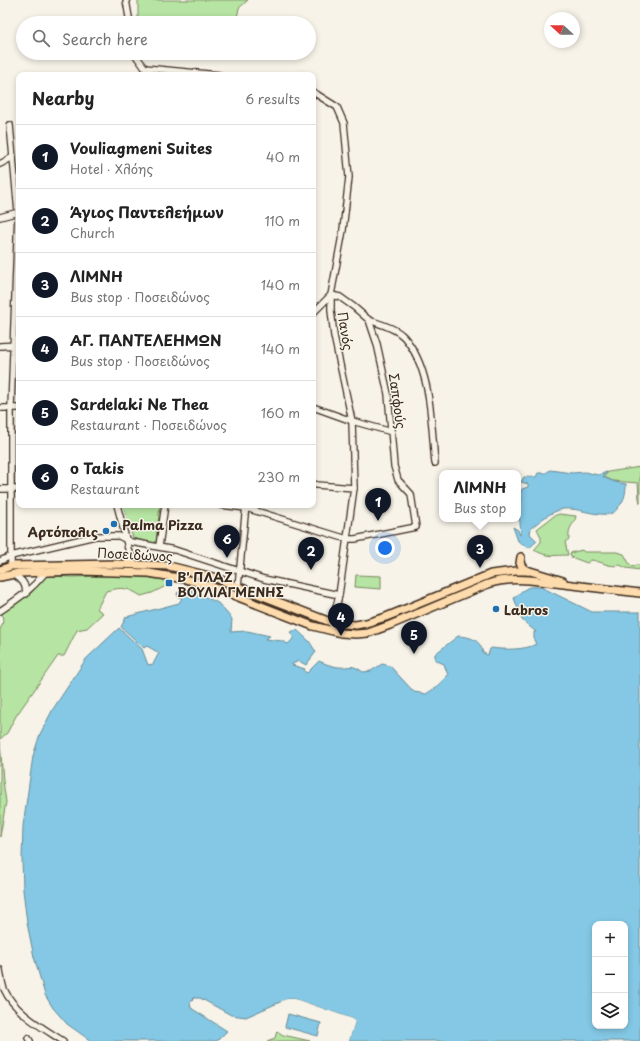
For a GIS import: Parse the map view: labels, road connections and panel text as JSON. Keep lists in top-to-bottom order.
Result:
{
  "streets": {
    "main road": ["Ποσειδώνος"],
    "street": ["Πανός", "Σαπφούς"]
  },
  "crossings": [
    ["Πανός", "Σαπφούς"]
  ],
  "places": {
    "other": ["Palma Pizza", "Αρτόπολις", "Labros"],
    "transit": ["Β' ΠΛΑΖ ΒΟΥΛΙΑΓΜΕΝΗΣ"]
  },
  "north": "left",
  "page": {
    "search": "Search here",
    "heading": ["Nearby", "6 results"],
    "list": [
      {
        "mark": "1",
        "name": "Vouliagmeni Suites",
        "note": "Hotel · Χλόης",
        "value": "40 m"
      },
      {
        "mark": "2",
        "name": "Άγιος Παντελεήμων",
        "note": "Church",
        "value": "110 m"
      },
      {
        "mark": "3",
        "name": "ΛΙΜΝΗ",
        "note": "Bus stop · Ποσειδώνος",
        "value": "140 m"
      },
      {
        "mark": "4",
        "name": "ΑΓ. ΠΑΝΤΕΛΕΗΜΩΝ",
        "note": "Bus stop · Ποσειδώνος",
        "value": "140 m"
      },
      {
        "mark": "5",
        "name": "Sardelaki Ne Thea",
        "note": "Restaurant · Ποσειδώνος",
        "value": "160 m"
      },
      {
        "mark": "6",
        "name": "o Takis",
        "note": "Restaurant",
        "value": "230 m"
      }
    ],
    "popup": ["ΛΙΜΝΗ", "Bus stop"],
    "pins": [
      "1",
      "6",
      "3",
      "2",
      "4",
      "5"
    ],
    "map_buttons": ["+", "−"]
  }
}
